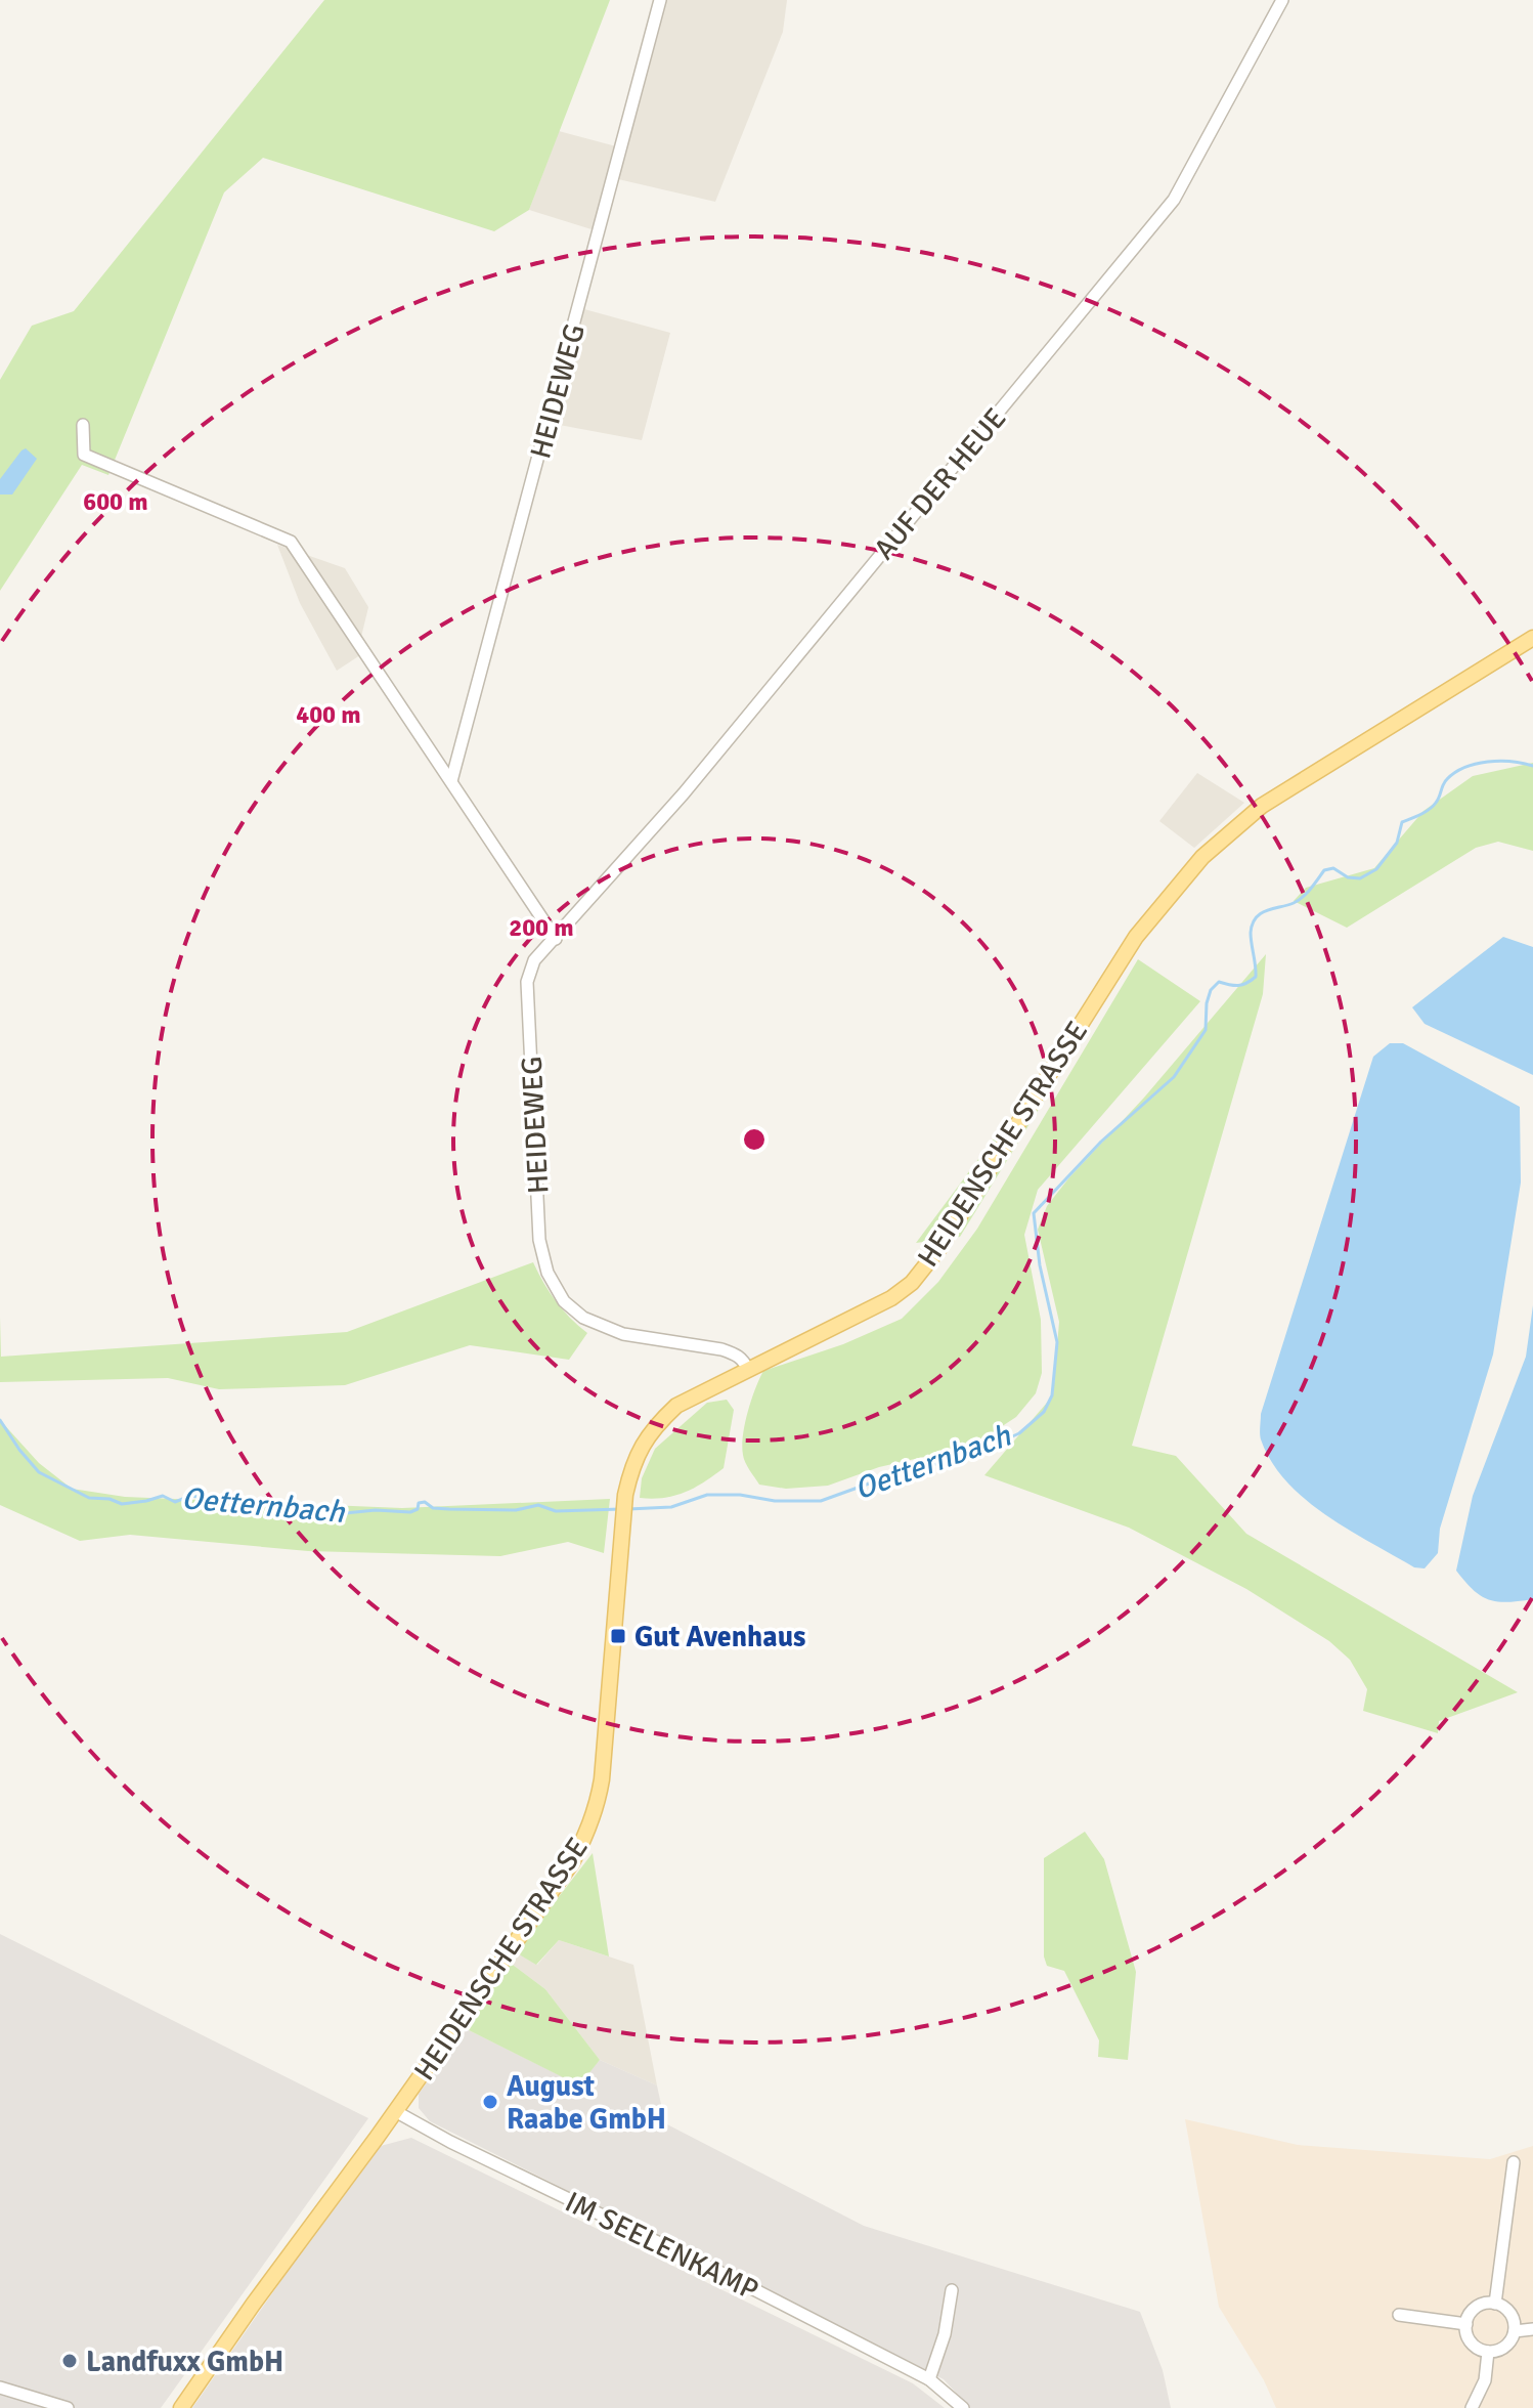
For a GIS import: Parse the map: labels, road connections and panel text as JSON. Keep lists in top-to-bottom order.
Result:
{
  "streets": {
    "main road": ["HEIDENSCHE STRASSE"],
    "street": ["HEIDEWEG", "AUF DER HEUE", "IM SEELENKAMP"]
  },
  "crossings": [
    ["HEIDEWEG", "AUF DER HEUE"],
    ["HEIDEWEG", "HEIDENSCHE STRASSE"],
    ["HEIDENSCHE STRASSE", "IM SEELENKAMP"]
  ],
  "water": ["Oetternbach"],
  "places": {
    "transit": ["Gut Avenhaus"],
    "other": ["August Raabe GmbH", "Landfuxx GmbH"]
  },
  "rings": ["600 m", "400 m", "200 m"]
}
